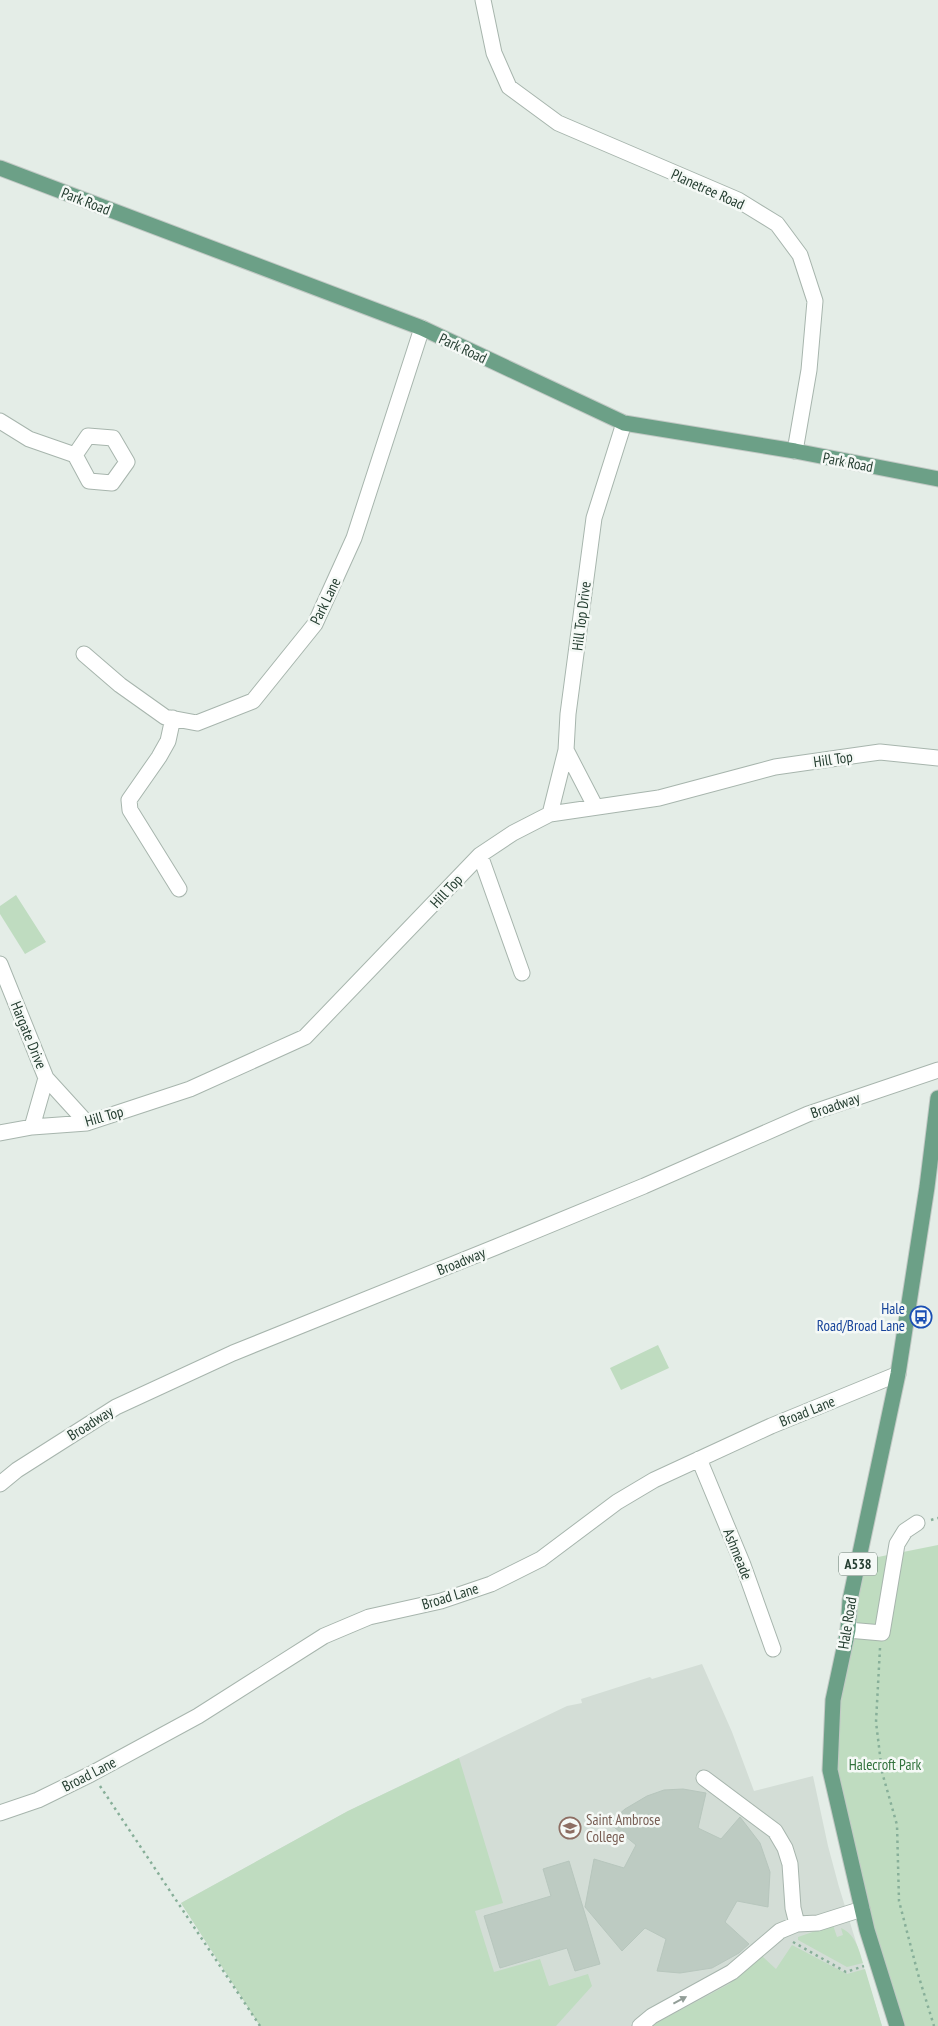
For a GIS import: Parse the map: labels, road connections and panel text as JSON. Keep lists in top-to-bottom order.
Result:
{
  "streets": {
    "main road": ["Park Road", "A538", "Hale Road"],
    "street": [
      "Planetree Road",
      "Park Lane",
      "Hill Top Drive",
      "Hill Top",
      "Hargate Drive",
      "Broadway",
      "Broad Lane",
      "Ashmeade"
    ]
  },
  "crossings": [
    ["Planetree Road", "Park Road"],
    ["Park Road", "Park Lane"],
    ["Park Road", "Hill Top Drive"],
    ["Hill Top Drive", "Hill Top"],
    ["Hill Top", "Hargate Drive"],
    ["Broad Lane", "Ashmeade"],
    ["Broad Lane", "Hale Road"]
  ],
  "parks": ["Halecroft Park"],
  "places": {
    "bus stop": ["Hale Road/Broad Lane"],
    "school or university": ["Saint Ambrose College"]
  }
}
